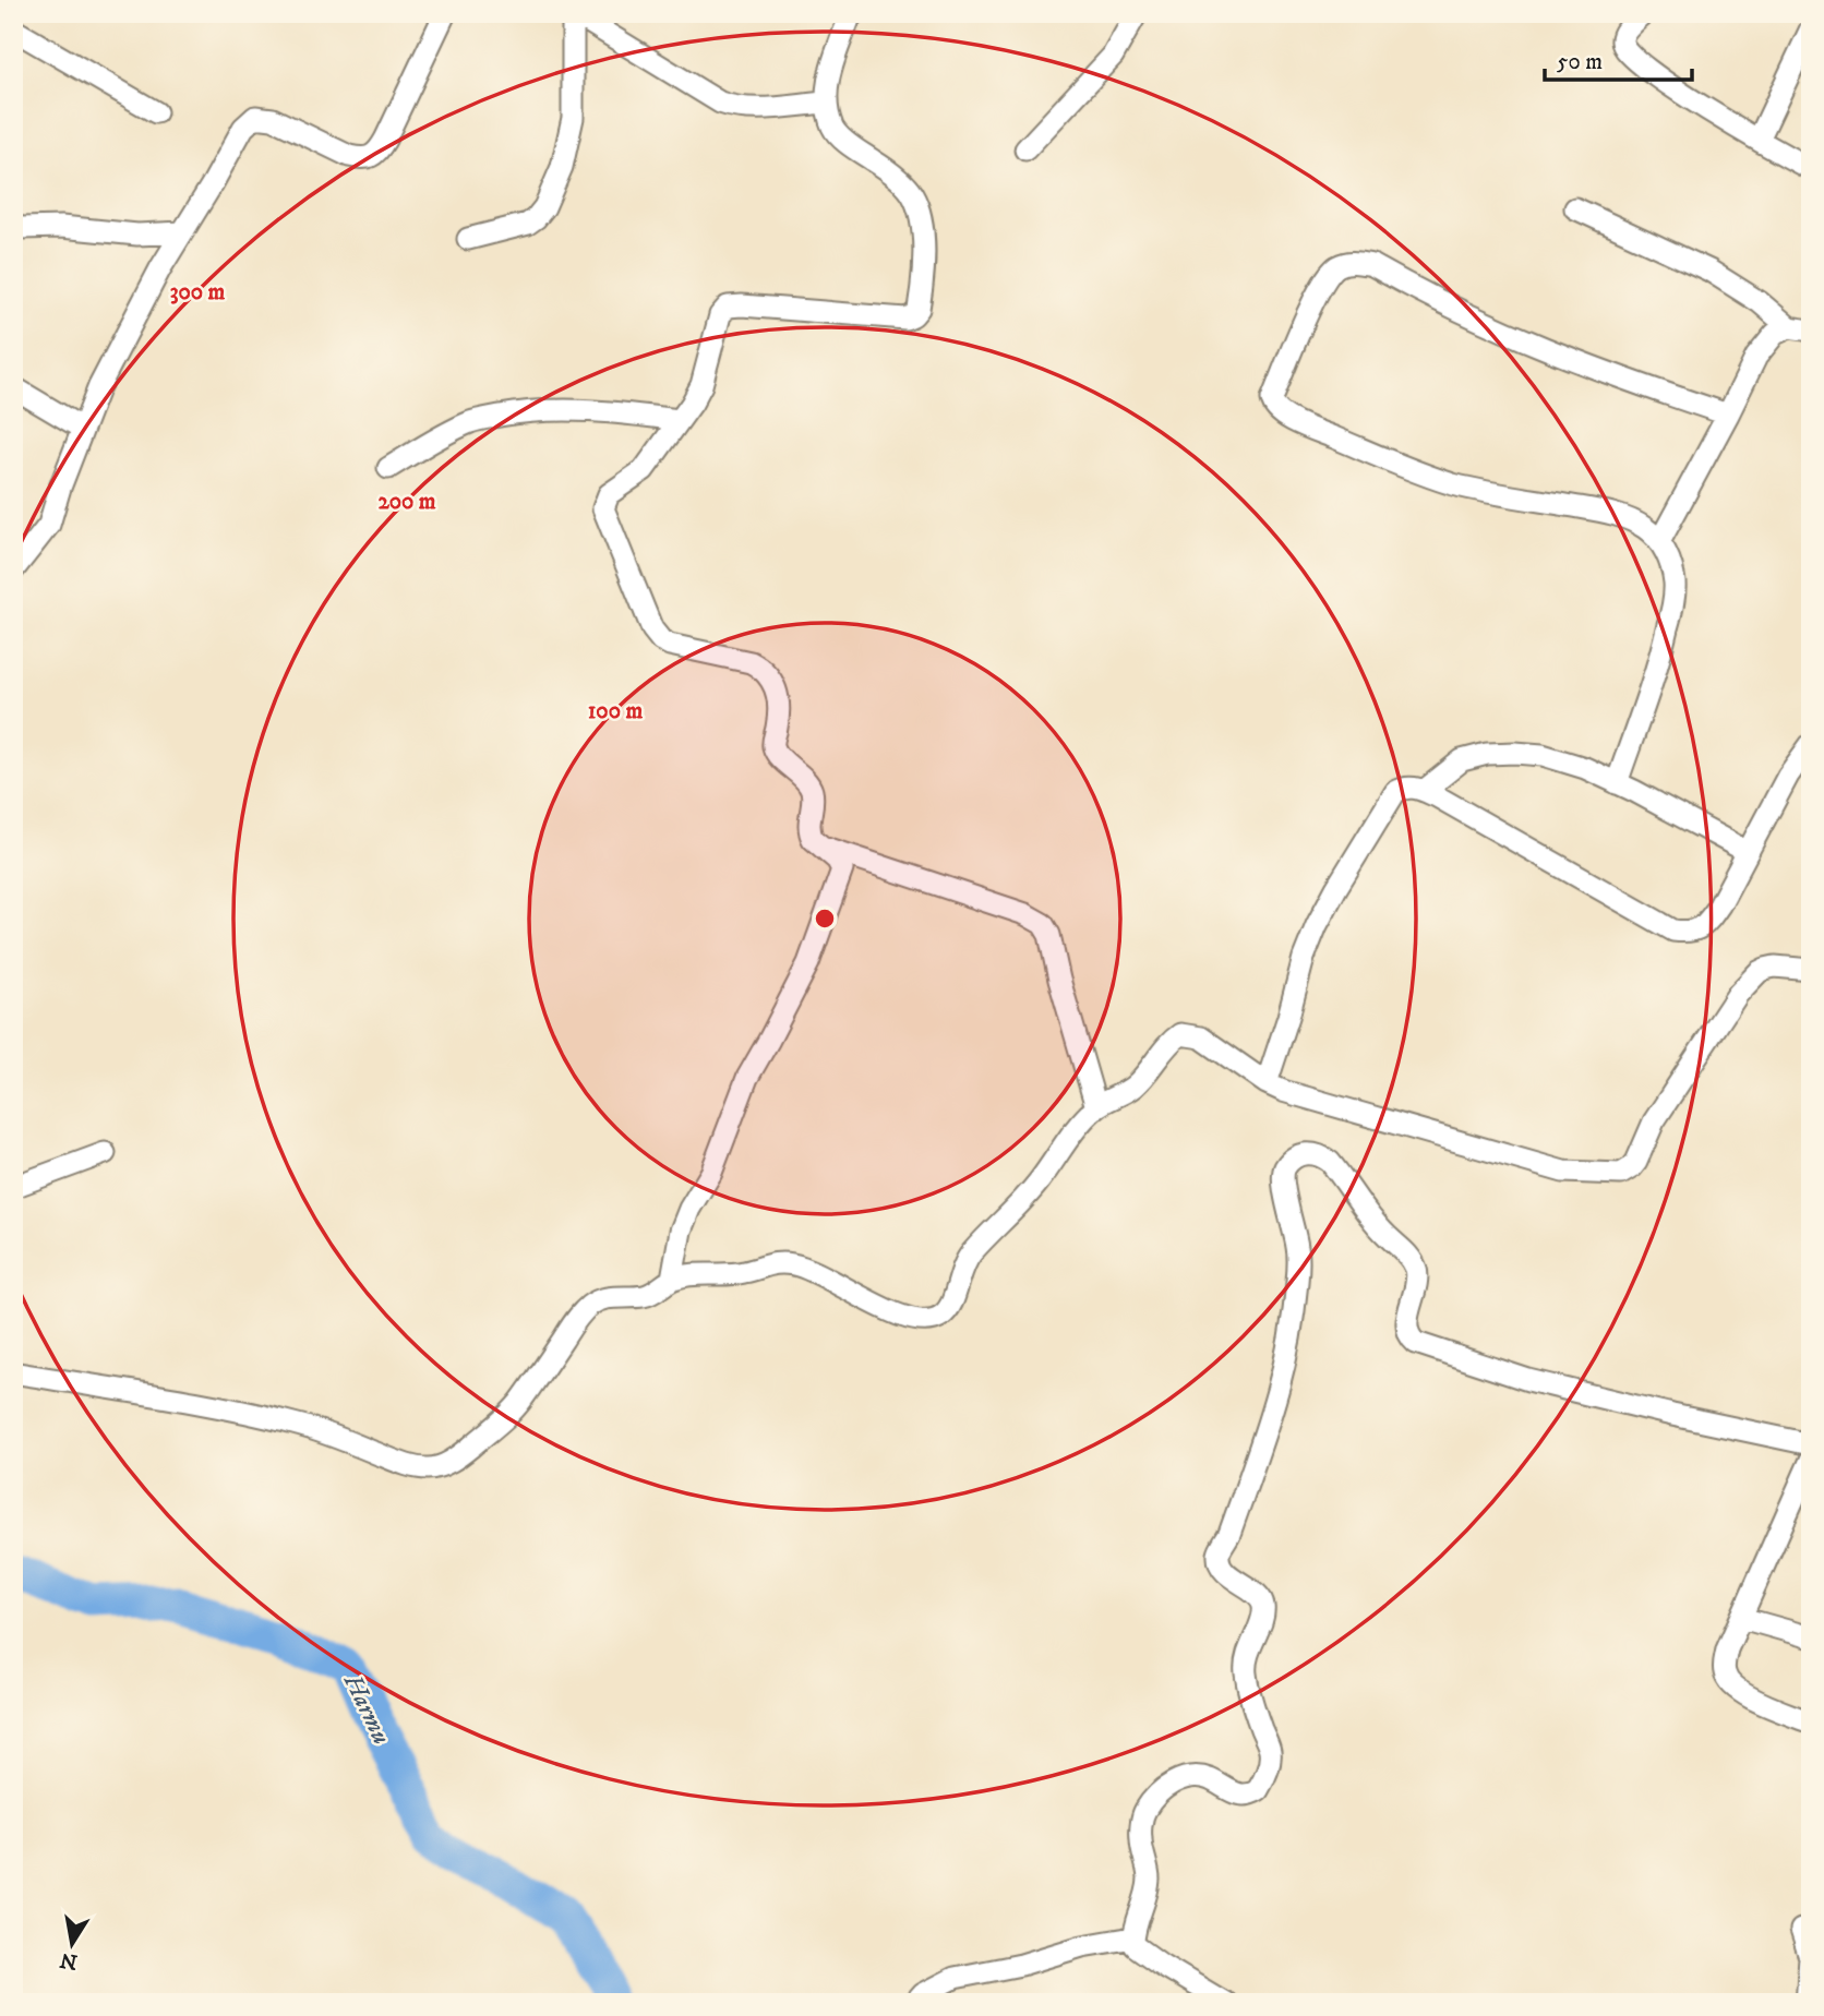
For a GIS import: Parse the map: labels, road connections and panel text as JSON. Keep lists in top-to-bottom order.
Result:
{
  "water": ["Harmu"],
  "scale_bar": "50 m",
  "north": "bottom",
  "rings": ["300 m", "200 m", "100 m"]
}
